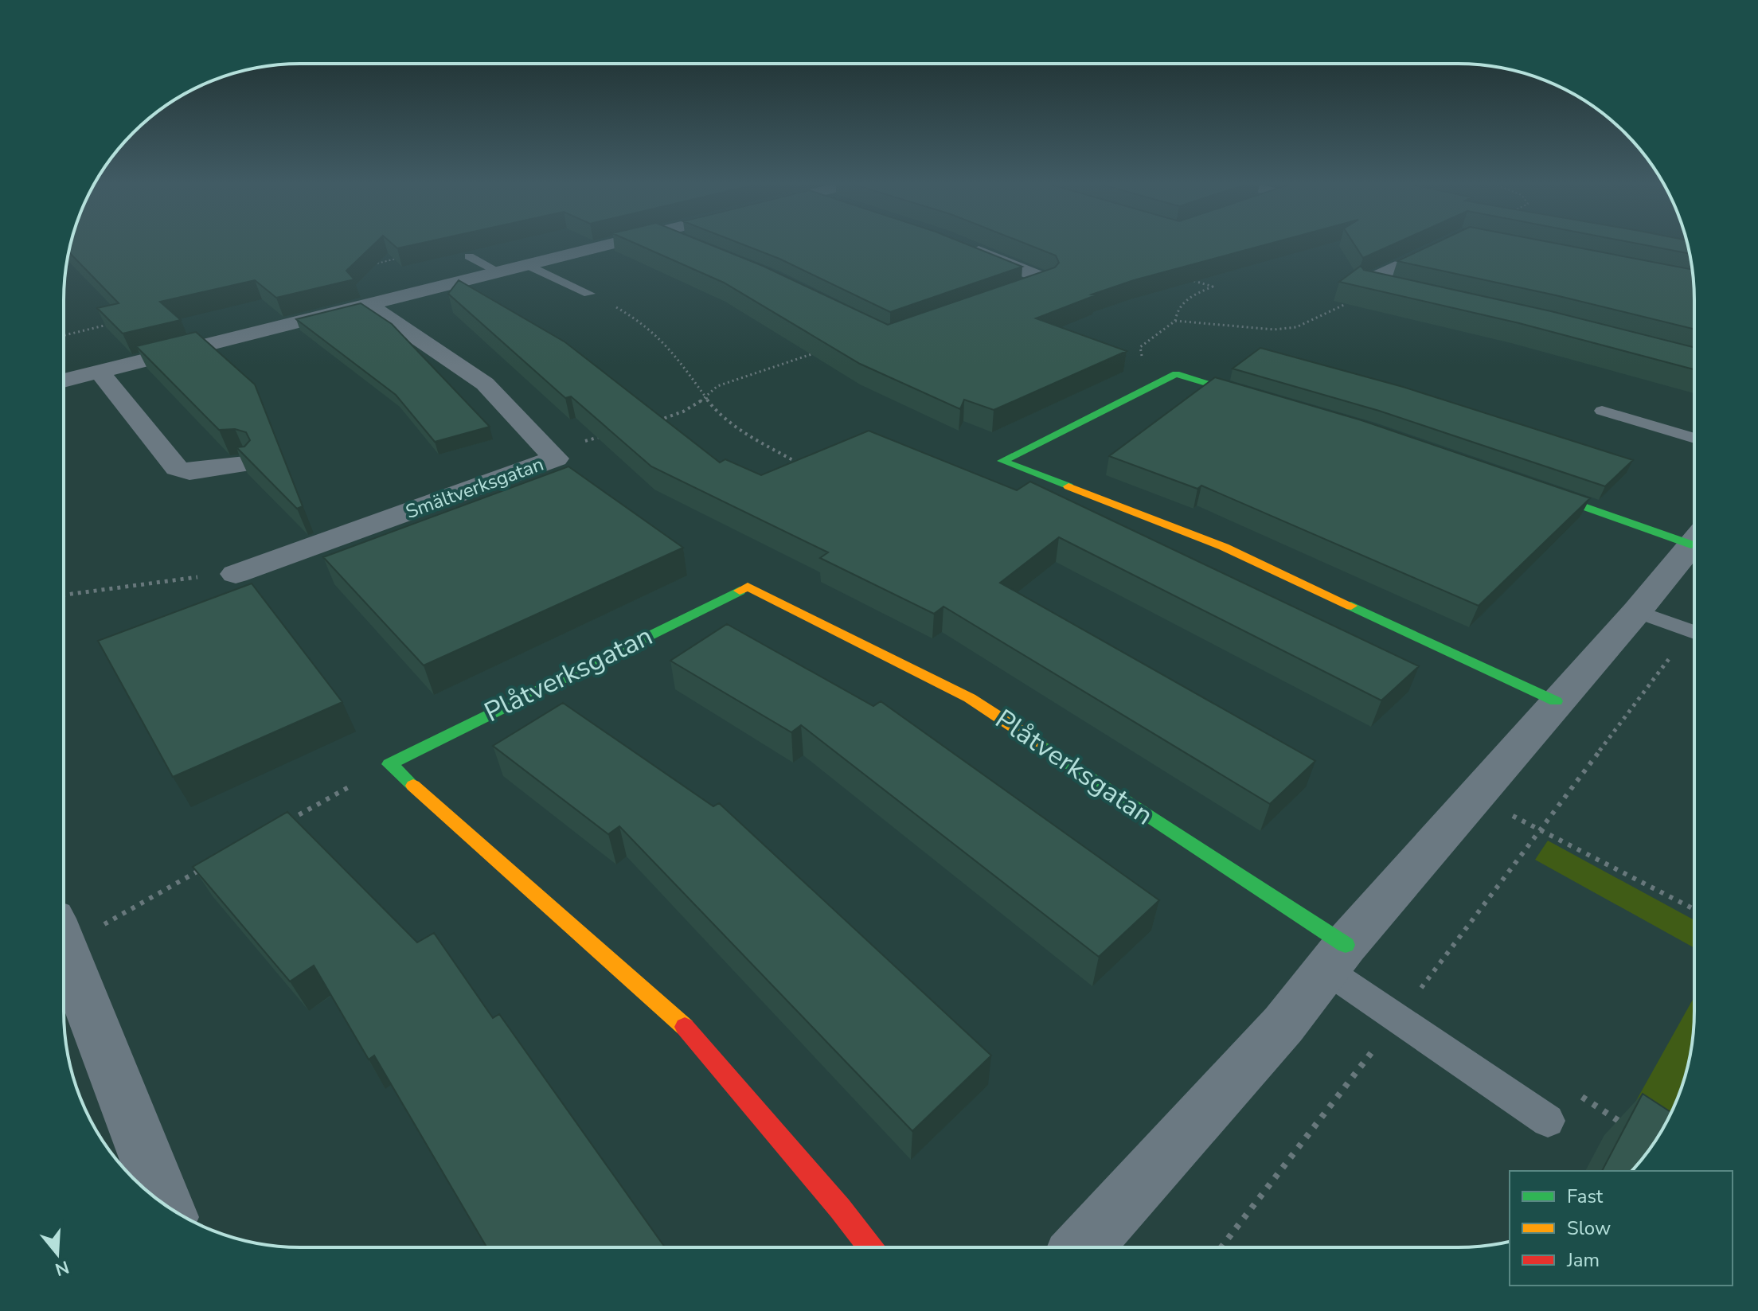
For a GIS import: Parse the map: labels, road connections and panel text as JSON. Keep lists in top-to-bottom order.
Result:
{
  "streets": {
    "street": ["Smältverksgatan", "Plåtverksgatan"]
  },
  "legend": ["Fast", "Slow", "Jam"],
  "north": "bottom"
}
